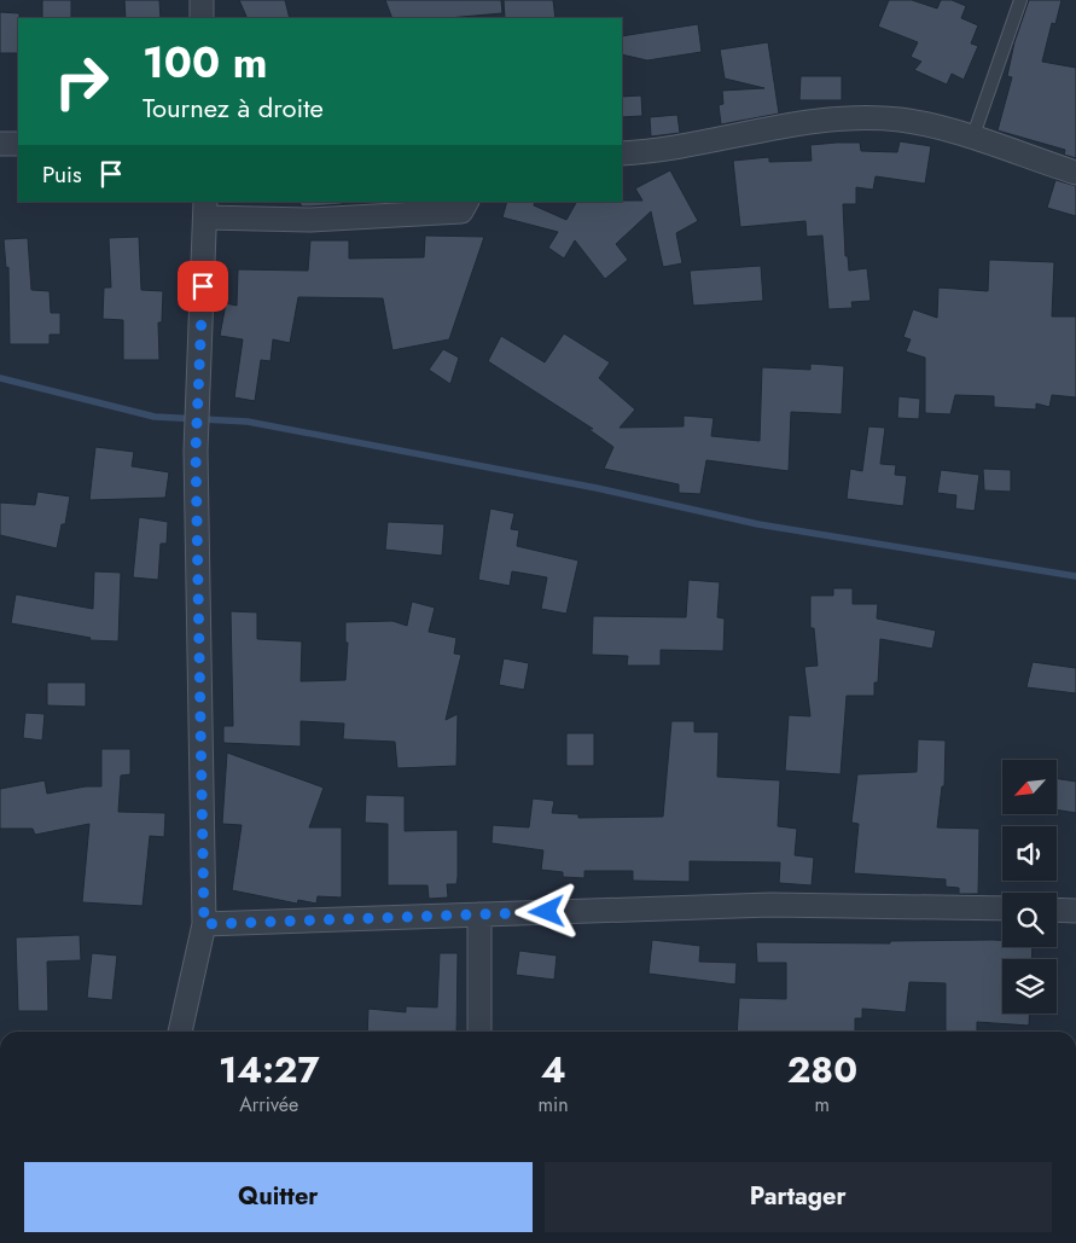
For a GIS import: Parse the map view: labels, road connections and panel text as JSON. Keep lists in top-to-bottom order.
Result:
{
  "north": "bottom left",
  "page": {
    "turn": ["100 m", "Tournez à droite"],
    "then": "Puis",
    "eta": [
      "14:27",
      "Arrivée",
      "4",
      "min",
      "280",
      "m"
    ],
    "buttons": ["Quitter", "Partager"]
  }
}
